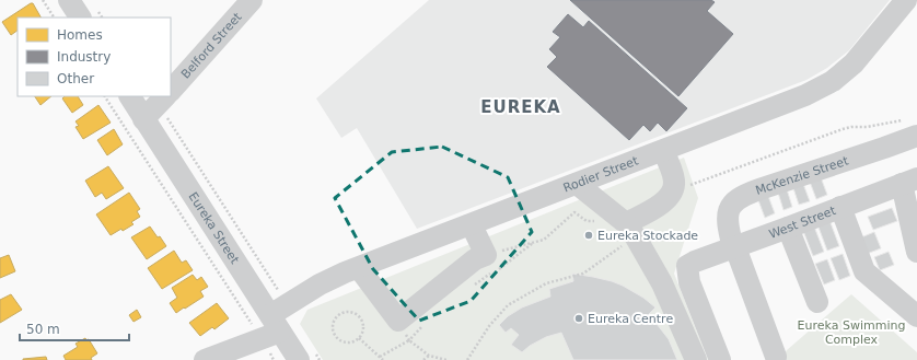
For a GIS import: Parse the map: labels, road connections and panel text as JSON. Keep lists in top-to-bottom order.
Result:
{
  "streets": {
    "street": [
      "Belford Street",
      "Rodier Street",
      "McKenzie Street",
      "West Street",
      "Eureka Street"
    ]
  },
  "crossings": [
    ["Rodier Street", "Eureka Street"],
    ["McKenzie Street", "West Street"]
  ],
  "districts": ["EUREKA"],
  "parks": ["Eureka Swimming Complex"],
  "places": ["Eureka Stockade", "Eureka Centre"],
  "legend": ["Homes", "Industry", "Other"],
  "scale_bar": "50 m"
}
